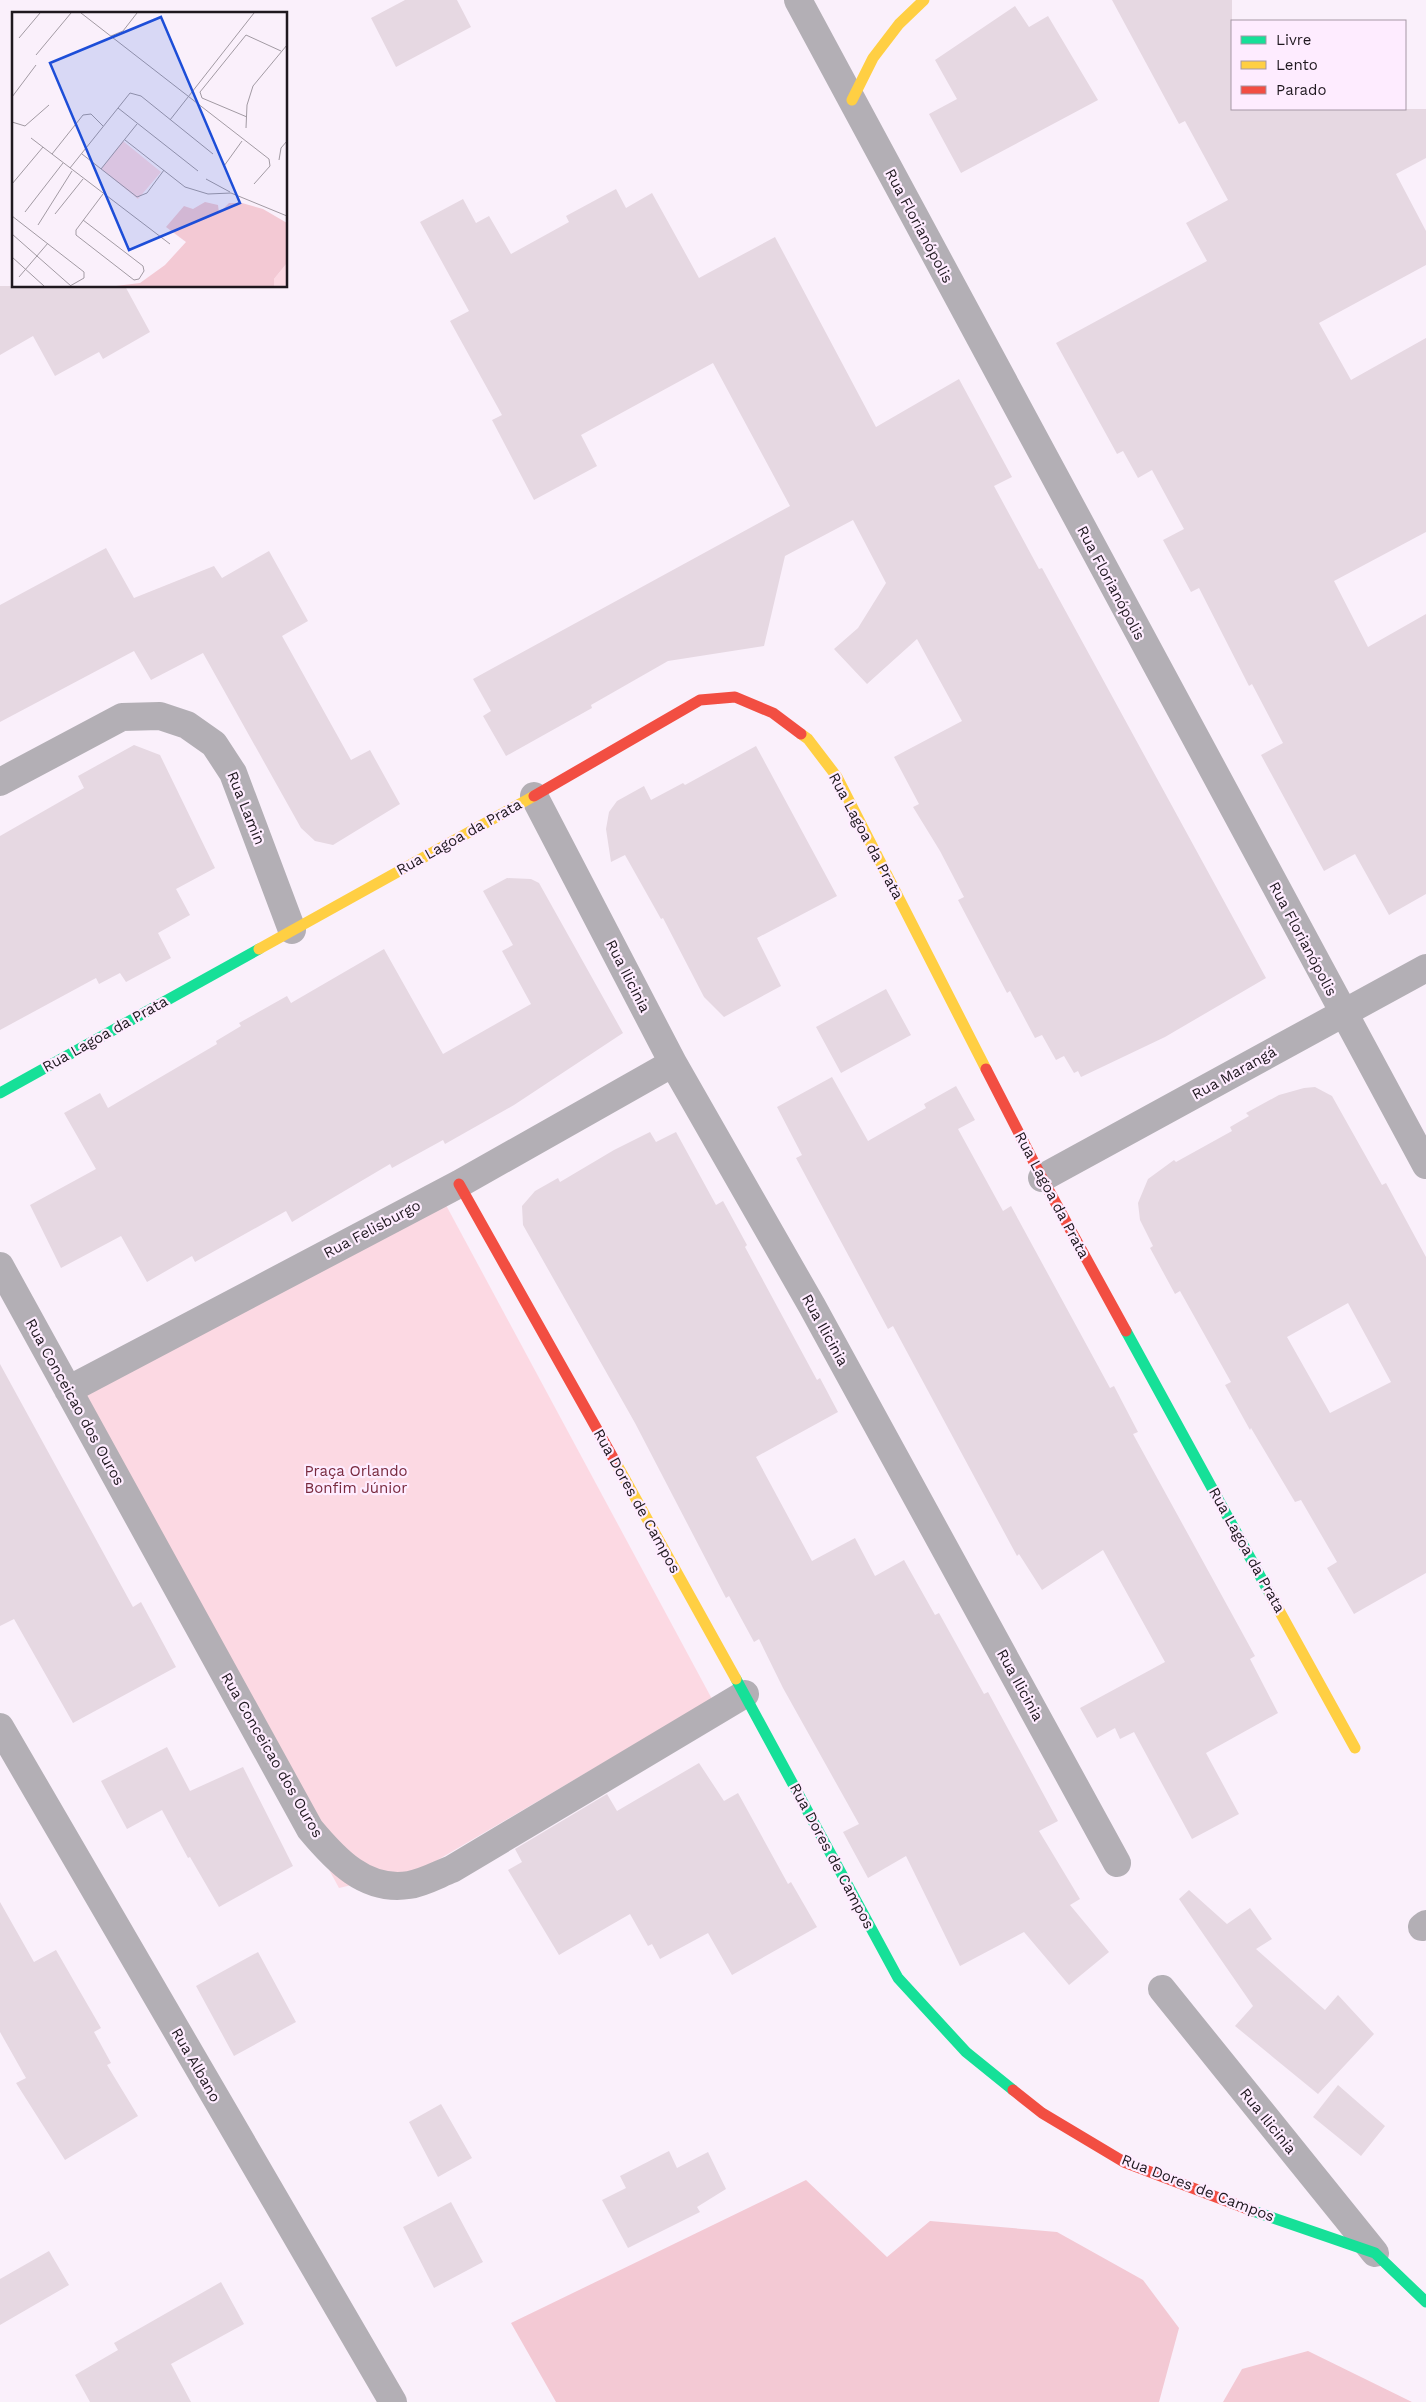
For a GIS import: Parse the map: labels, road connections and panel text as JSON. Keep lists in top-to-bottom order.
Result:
{
  "streets": {
    "street": [
      "Rua Florianópolis",
      "Rua Lamin",
      "Rua Lagoa da Prata",
      "Rua Ilicinia",
      "Rua Marangá",
      "Rua Felisburgo",
      "Rua Conceicao dos Ouros",
      "Rua Dores de Campos",
      "Rua Albano"
    ]
  },
  "crossings": [
    ["Rua Florianópolis", "Rua Marangá"],
    ["Rua Lamin", "Rua Lagoa da Prata"],
    ["Rua Lagoa da Prata", "Rua Ilicinia"],
    ["Rua Lagoa da Prata", "Rua Marangá"],
    ["Rua Ilicinia", "Rua Felisburgo"],
    ["Rua Ilicinia", "Rua Dores de Campos"],
    ["Rua Felisburgo", "Rua Conceicao dos Ouros"],
    ["Rua Felisburgo", "Rua Dores de Campos"],
    ["Rua Conceicao dos Ouros", "Rua Dores de Campos"]
  ],
  "parks": ["Praça Orlando Bonfim Júnior"],
  "legend": ["Livre", "Lento", "Parado"]
}
